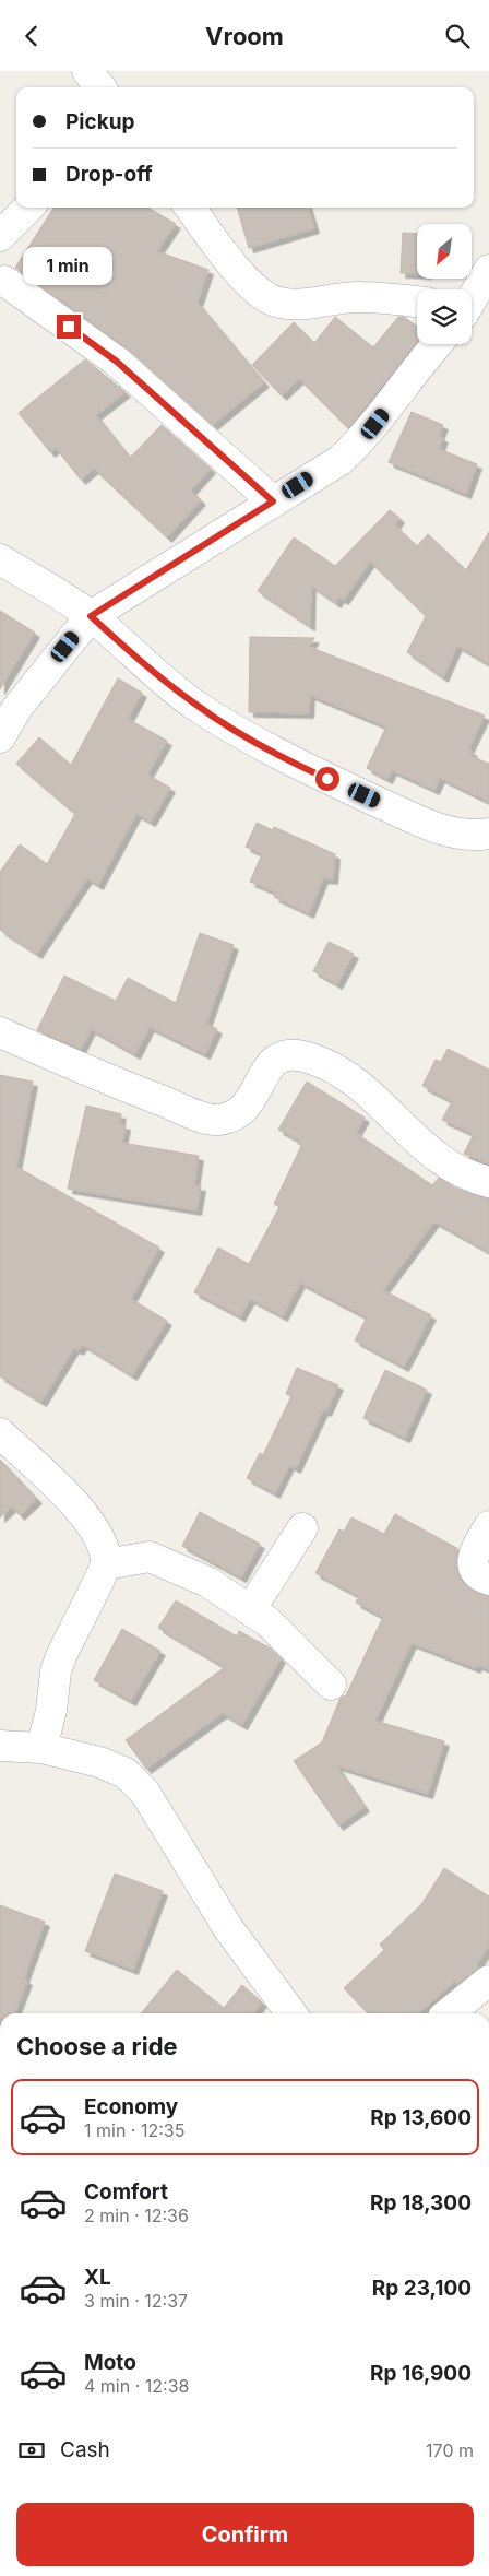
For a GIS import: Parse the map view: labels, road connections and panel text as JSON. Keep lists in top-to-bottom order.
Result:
{
  "north": "bottom left",
  "page": {
    "header": "Vroom",
    "banner": ["Pickup", "Drop-off"],
    "bubble": "1 min",
    "heading": "Choose a ride",
    "list": [
      {
        "name": "Economy",
        "note": "1 min · 12:35",
        "value": "Rp 13,600"
      },
      {
        "name": "Comfort",
        "note": "2 min · 12:36",
        "value": "Rp 18,300"
      },
      {
        "name": "XL",
        "note": "3 min · 12:37",
        "value": "Rp 23,100"
      },
      {
        "name": "Moto",
        "note": "4 min · 12:38",
        "value": "Rp 16,900"
      }
    ],
    "pay": ["Cash", "170 m"],
    "buttons": "Confirm"
  }
}
